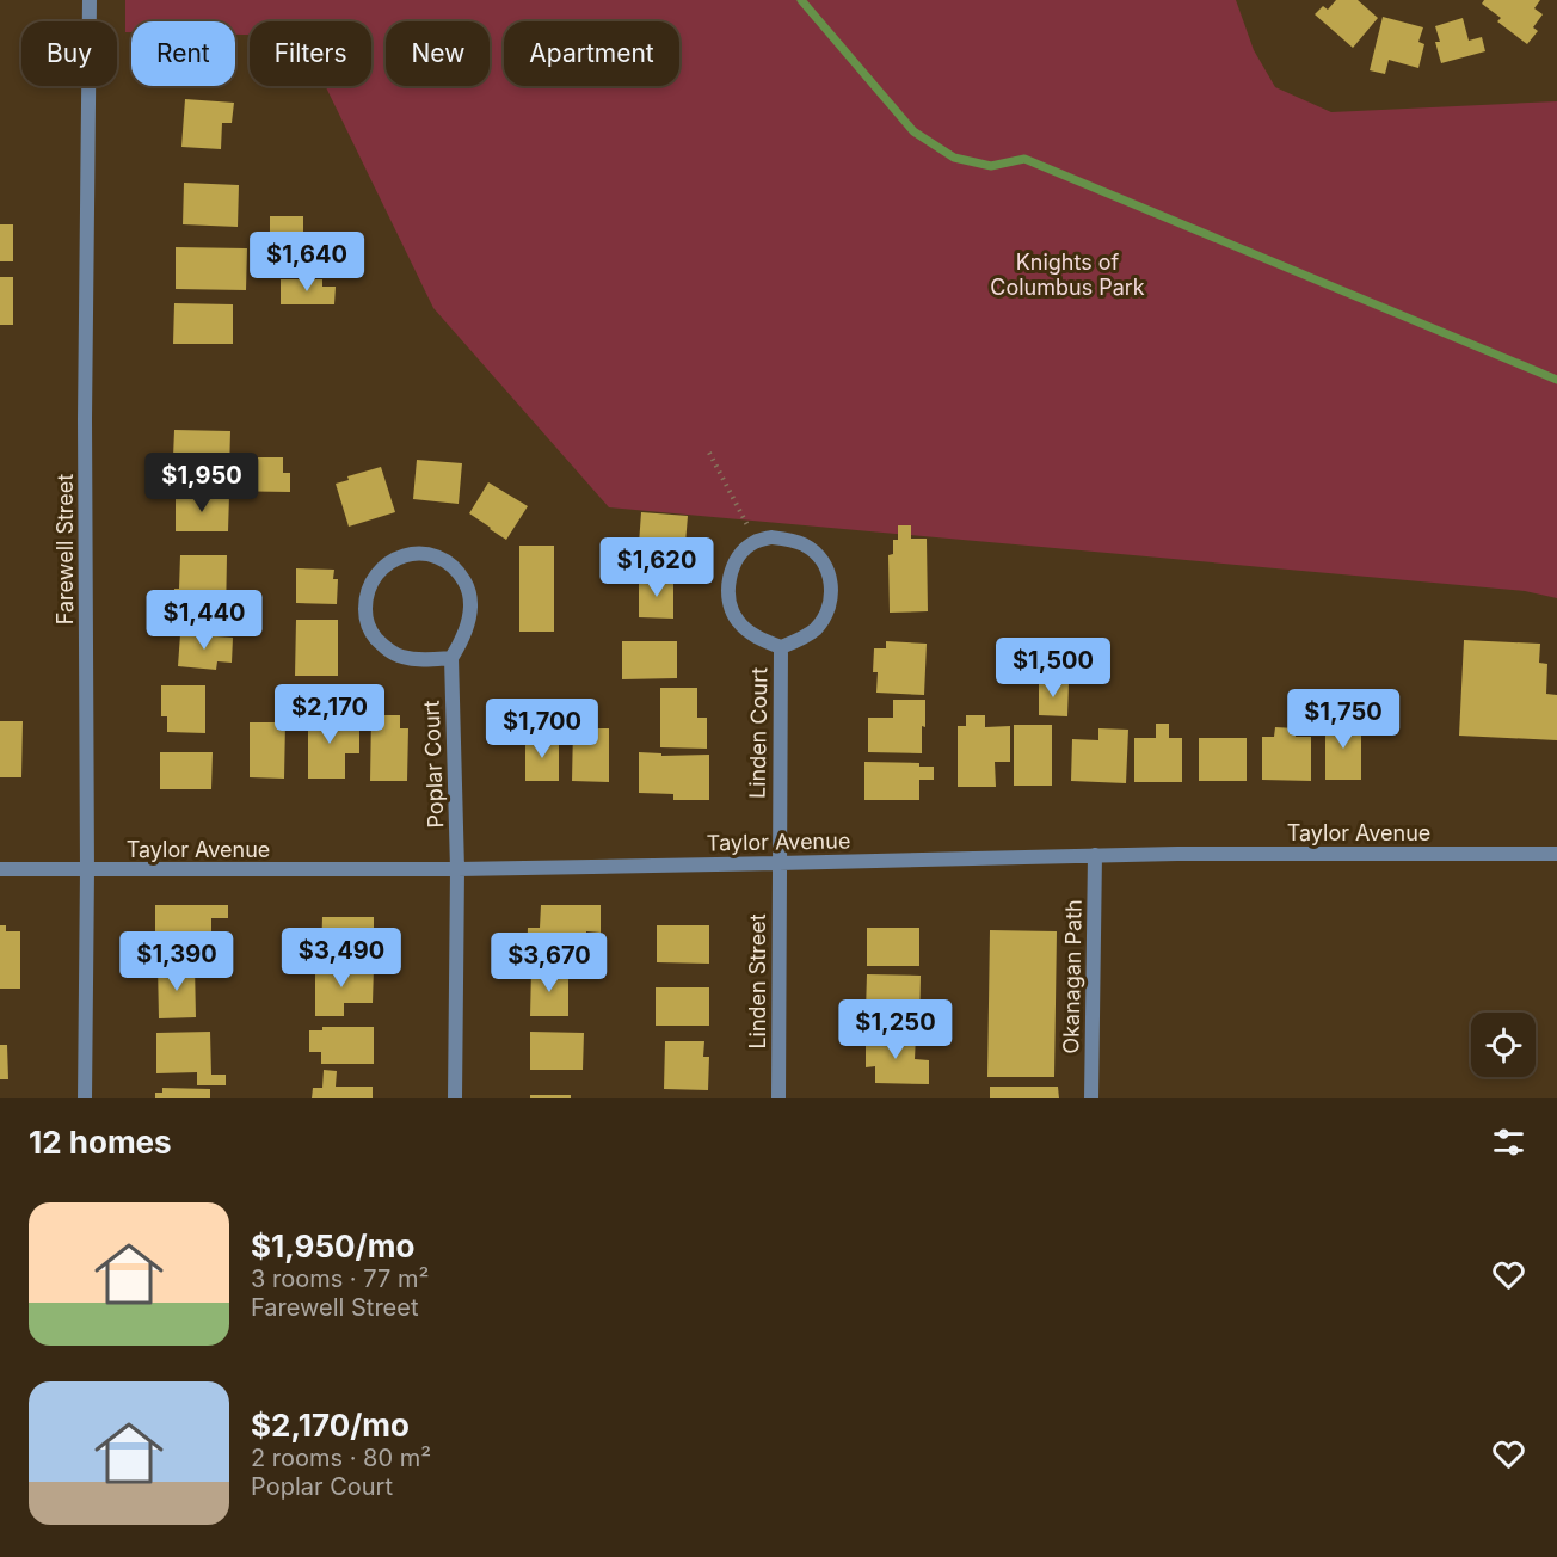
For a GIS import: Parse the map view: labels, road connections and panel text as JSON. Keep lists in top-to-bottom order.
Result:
{
  "streets": {
    "street": [
      "Farewell Street",
      "Linden Court",
      "Poplar Court",
      "Taylor Avenue",
      "Okanagan Path",
      "Linden Street"
    ]
  },
  "crossings": [
    ["Farewell Street", "Taylor Avenue"],
    ["Linden Court", "Taylor Avenue"],
    ["Linden Court", "Linden Street"],
    ["Poplar Court", "Taylor Avenue"],
    ["Taylor Avenue", "Okanagan Path"],
    ["Taylor Avenue", "Linden Street"]
  ],
  "parks": ["Knights of Columbus Park"],
  "page": {
    "chip": [
      "Buy",
      "Rent",
      "Filters",
      "New",
      "Apartment"
    ],
    "price": [
      "$1,640",
      "$1,950",
      "$1,620",
      "$1,440",
      "$1,500",
      "$2,170",
      "$1,750",
      "$1,700",
      "$3,490",
      "$1,390",
      "$3,670",
      "$1,250"
    ],
    "heading": "12 homes",
    "list": [
      {
        "name": "$1,950/mo",
        "note": "3 rooms · 77 m² · Farewell Street"
      },
      {
        "name": "$2,170/mo",
        "note": "2 rooms · 80 m² · Poplar Court"
      }
    ]
  }
}
